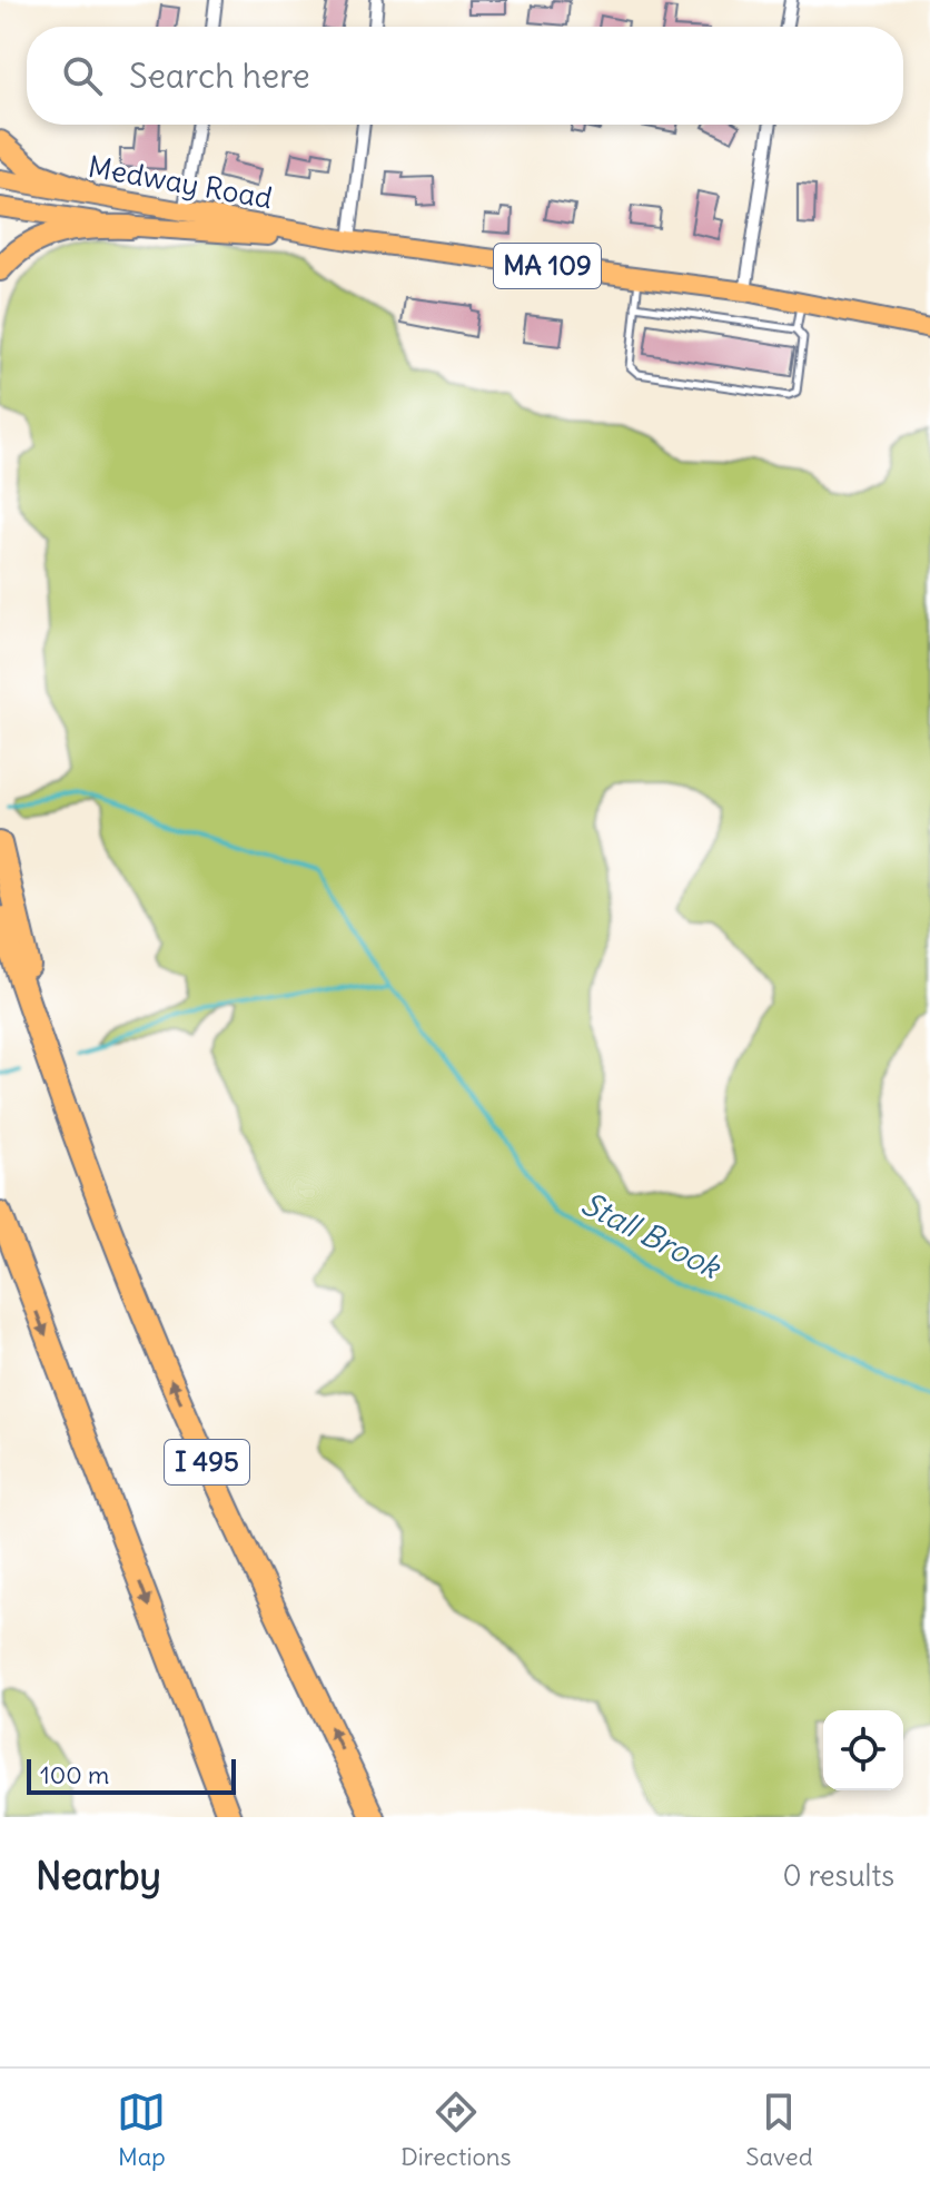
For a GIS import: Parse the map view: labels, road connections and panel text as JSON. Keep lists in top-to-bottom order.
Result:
{
  "streets": {
    "highway": ["I 495"],
    "main road": ["Medway Road", "MA 109"]
  },
  "crossings": [
    ["Medway Road", "MA 109"]
  ],
  "water": ["Stall Brook"],
  "scale_bar": "100 m",
  "page": {
    "search": "Search here",
    "scale": "100 m",
    "heading": ["Nearby", "0 results"],
    "nav": ["Map", "Directions", "Saved"]
  }
}
